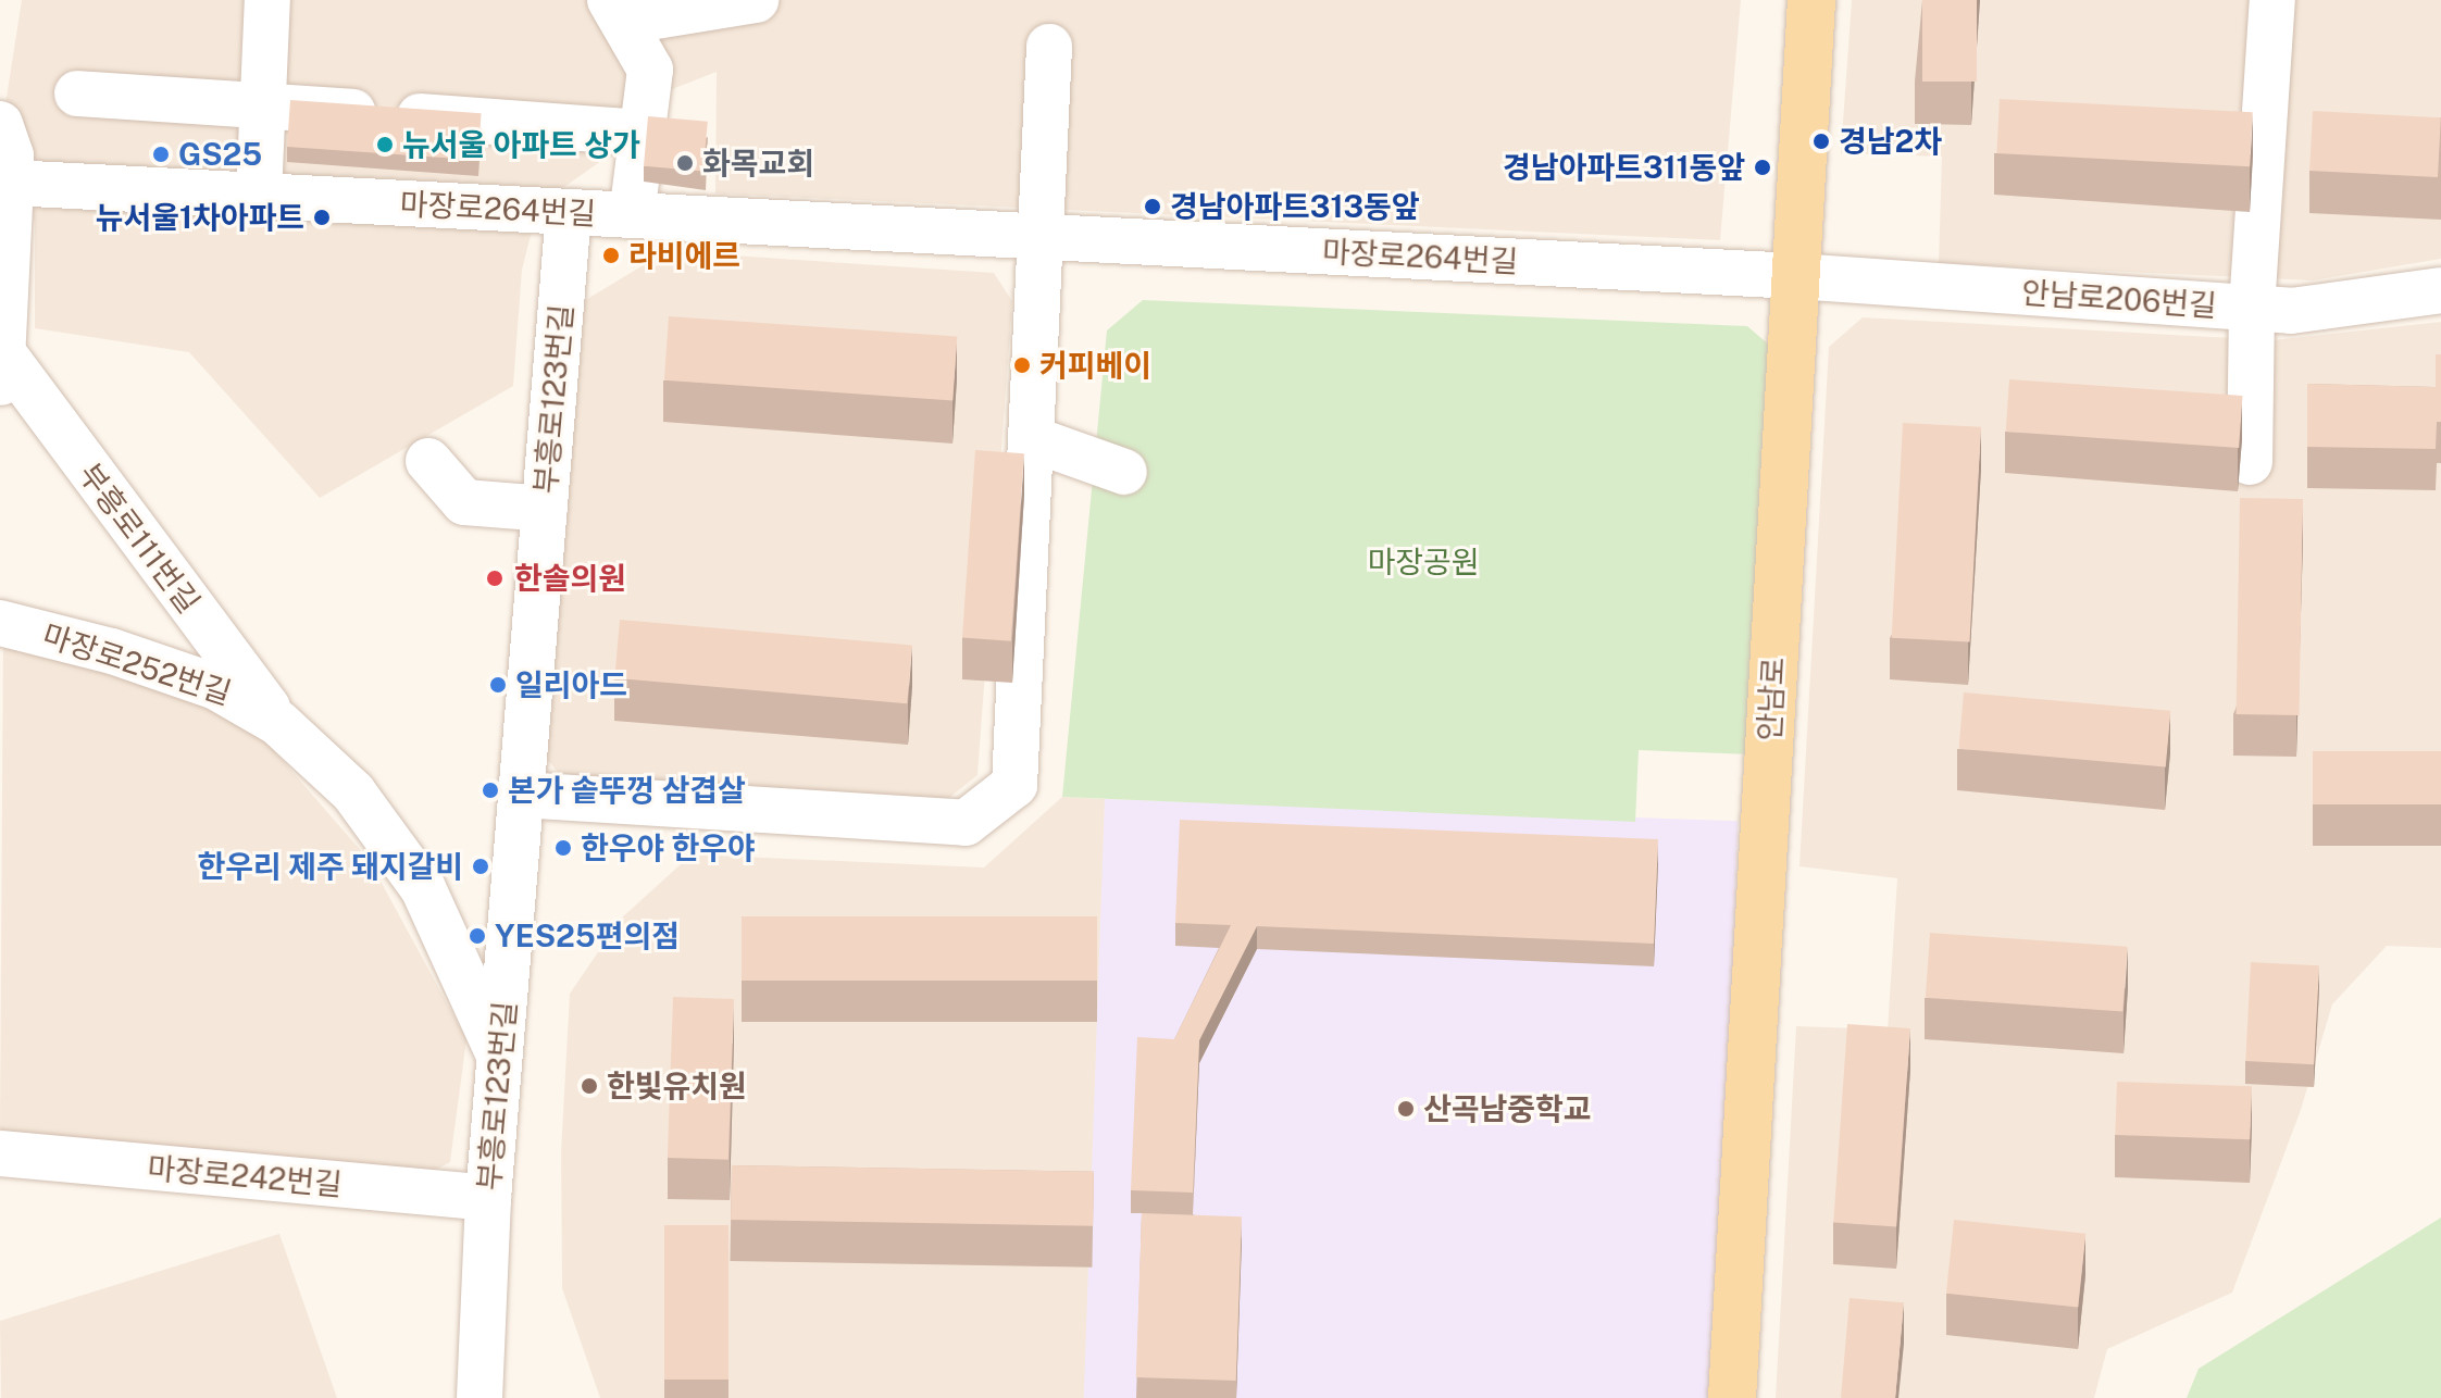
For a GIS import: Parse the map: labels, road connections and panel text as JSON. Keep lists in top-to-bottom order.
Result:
{
  "streets": {
    "main road": ["안남로"],
    "street": [
      "마장로264번길",
      "안남로206번길",
      "부흥로123번길",
      "부흥로111번길",
      "마장로252번길",
      "마장로242번길"
    ]
  },
  "crossings": [
    ["마장로264번길", "안남로206번길"],
    ["마장로264번길", "부흥로123번길"],
    ["마장로264번길", "부흥로111번길"],
    ["마장로264번길", "안남로"],
    ["안남로206번길", "안남로"],
    ["부흥로123번길", "마장로252번길"],
    ["부흥로123번길", "마장로242번길"],
    ["부흥로111번길", "마장로252번길"]
  ],
  "parks": ["마장공원"],
  "places": [
    "경남2차",
    "뉴서울 아파트 상가",
    "GS25",
    "화목교회",
    "경남아파트311동앞",
    "경남아파트313동앞",
    "뉴서울1차아파트",
    "라비에르",
    "커피베이",
    "한솔의원",
    "일리아드",
    "본가 솥뚜껑 삼겹살",
    "한우야 한우야",
    "한우리 제주 돼지갈비",
    "YES25편의점",
    "한빛유치원",
    "산곡남중학교"
  ]
}
